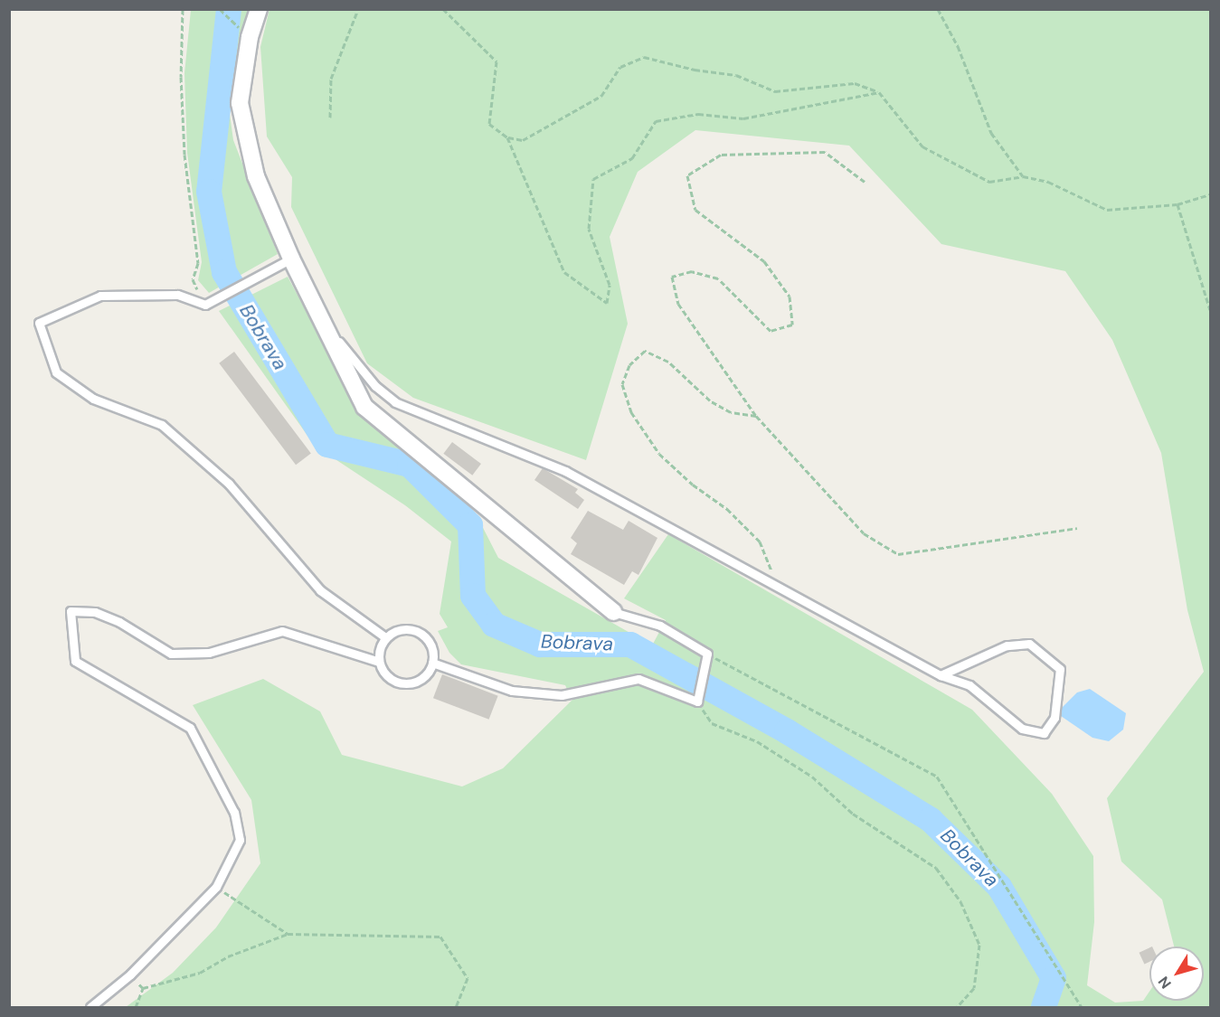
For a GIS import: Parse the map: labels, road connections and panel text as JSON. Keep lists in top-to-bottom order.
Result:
{
  "water": ["Bobrava"],
  "north": "bottom left"
}
